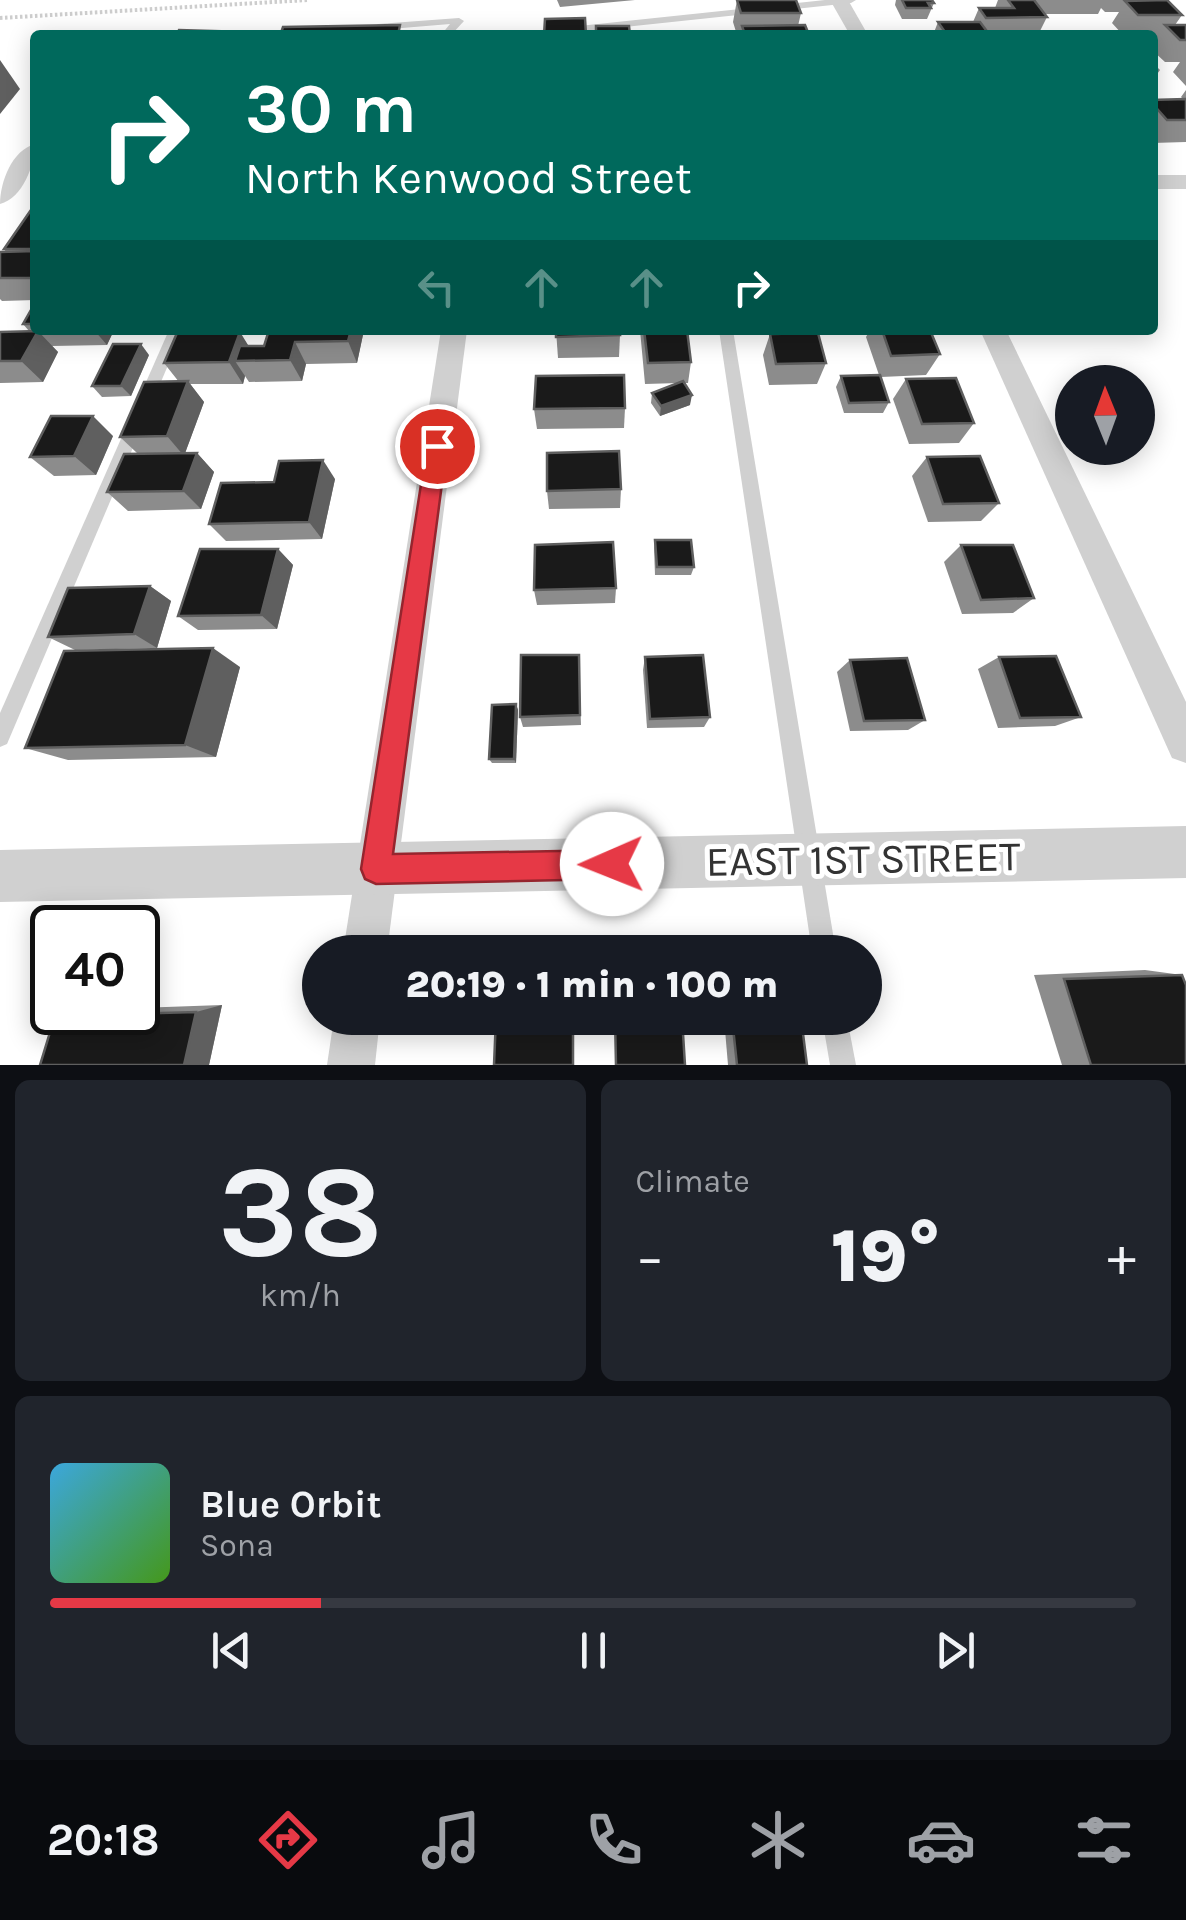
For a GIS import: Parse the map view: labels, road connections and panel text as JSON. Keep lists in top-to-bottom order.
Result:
{
  "streets": {
    "street": ["EAST 1ST STREET"]
  },
  "north": "top",
  "page": {
    "turn": ["30 m", "North Kenwood Street"],
    "limit": "40",
    "trip": "20:19 · 1 min · 100 m",
    "tile": [
      ["38", "km/h"],
      "Climate"
    ],
    "heat": ["−", "19°", "+"],
    "song": ["Blue Orbit", "Sona"],
    "tabs": "20:18"
  }
}
